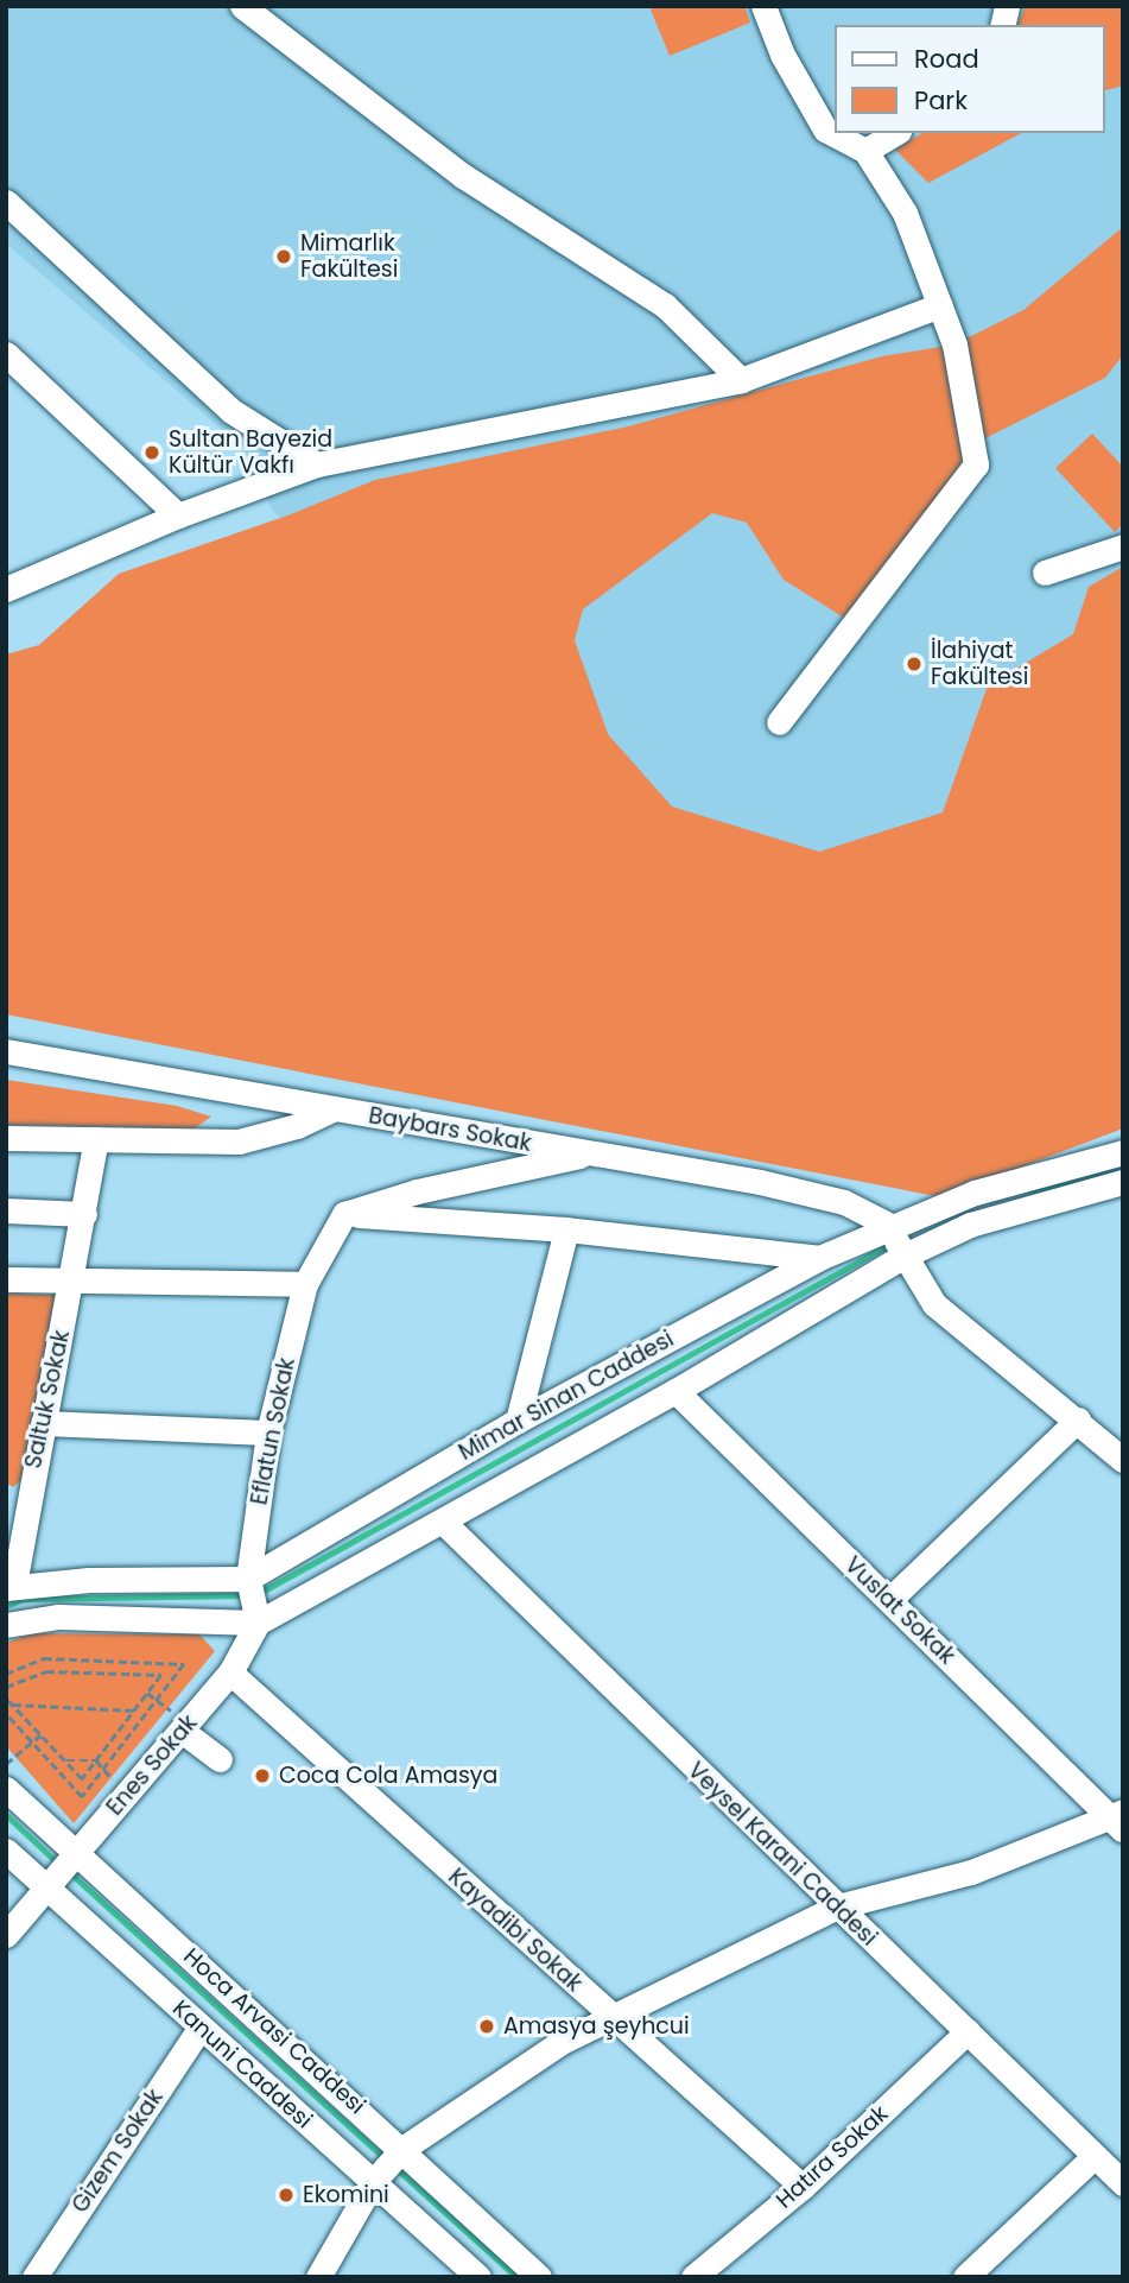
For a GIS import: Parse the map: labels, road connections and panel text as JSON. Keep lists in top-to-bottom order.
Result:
{
  "streets": {
    "street": [
      "Baybars Sokak",
      "Mimar Sinan Caddesi",
      "Saltuk Sokak",
      "Eflatun Sokak",
      "Vuslat Sokak",
      "Enes Sokak",
      "Veysel Karani Caddesi",
      "Kayadibi Sokak",
      "Hoca Arvasi Caddesi",
      "Kanuni Caddesi",
      "Gizem Sokak",
      "Hatıra Sokak"
    ]
  },
  "crossings": [
    ["Baybars Sokak", "Mimar Sinan Caddesi"],
    ["Mimar Sinan Caddesi", "Saltuk Sokak"],
    ["Mimar Sinan Caddesi", "Eflatun Sokak"],
    ["Enes Sokak", "Kayadibi Sokak"],
    ["Enes Sokak", "Hoca Arvasi Caddesi"],
    ["Enes Sokak", "Kanuni Caddesi"],
    ["Veysel Karani Caddesi", "Hatıra Sokak"],
    ["Kayadibi Sokak", "Hatıra Sokak"],
    ["Kanuni Caddesi", "Gizem Sokak"]
  ],
  "places": [
    "Mimarlık Fakültesi",
    "Sultan Bayezid Kültür Vakfı",
    "İlahiyat Fakültesi",
    "Coca Cola Amasya",
    "Amasya şeyhcui",
    "Ekomini"
  ],
  "legend": ["Road", "Park"]
}
